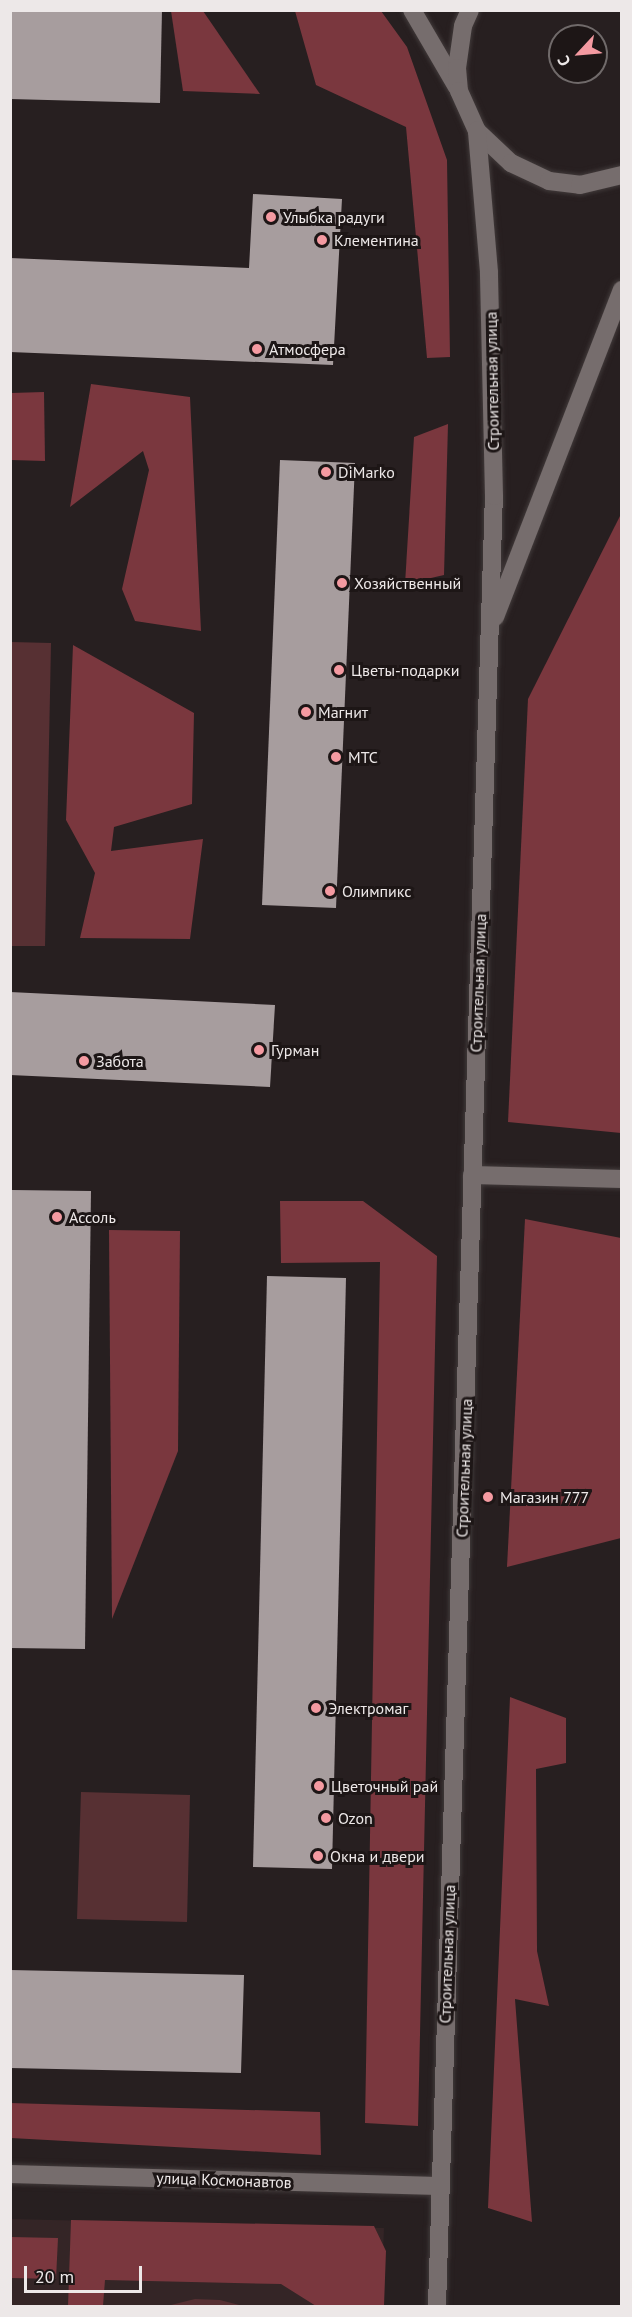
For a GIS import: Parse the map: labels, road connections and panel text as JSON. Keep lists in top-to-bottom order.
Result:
{
  "streets": {
    "street": ["Строительная улица", "улица Космонавтов"]
  },
  "crossings": [
    ["Строительная улица", "улица Космонавтов"]
  ],
  "places": [
    "Улыбка радуги",
    "Клементина",
    "Атмосфера",
    "DiMarko",
    "Хозяйственный",
    "Цветы-подарки",
    "Магнит",
    "МТС",
    "Олимпикс",
    "Гурман",
    "Забота",
    "Ассоль",
    "Магазин 777",
    "Электромаг",
    "Цветочный рай",
    "Ozon",
    "Окна и двери"
  ],
  "scale_bar": "20 m",
  "north": "bottom left"
}
